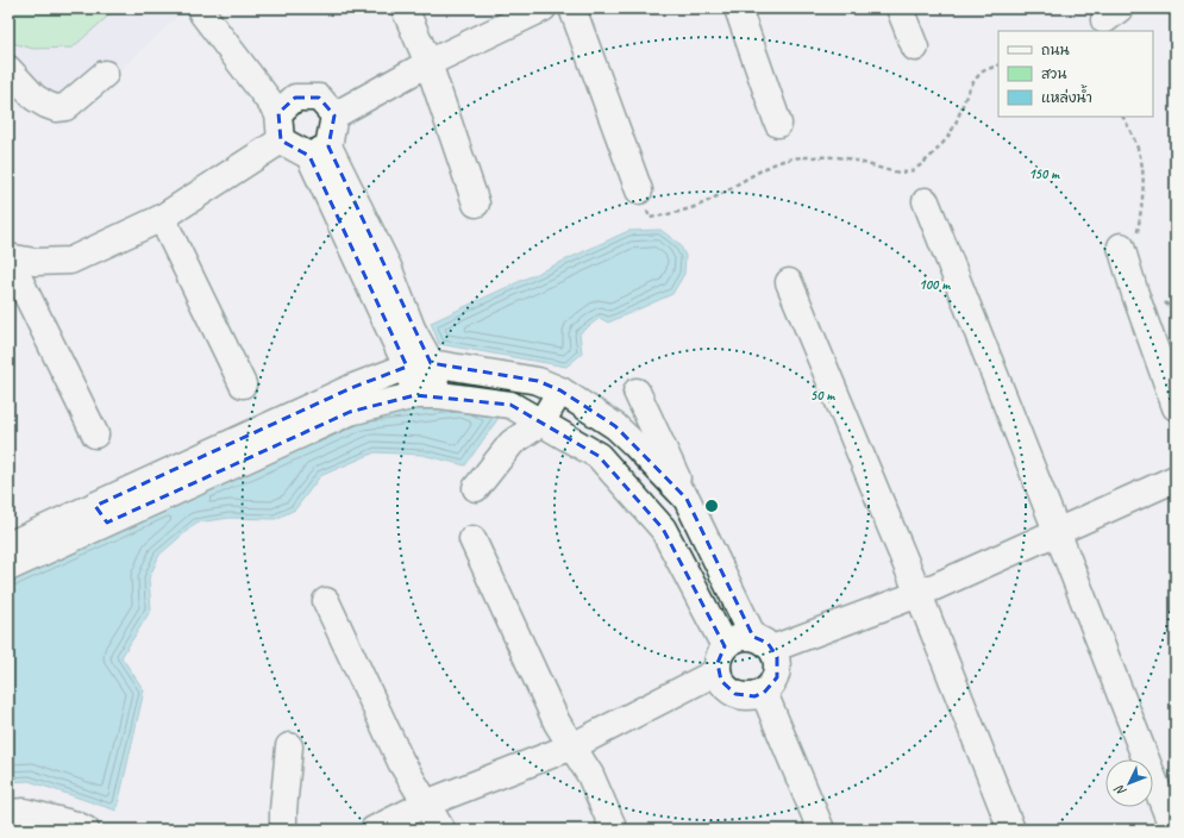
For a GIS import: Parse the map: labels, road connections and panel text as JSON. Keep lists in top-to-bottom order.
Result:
{
  "legend": ["ถนน", "สวน", "แหล่งน้ำ"],
  "north": "bottom left",
  "rings": ["150 m", "100 m", "50 m"]
}
